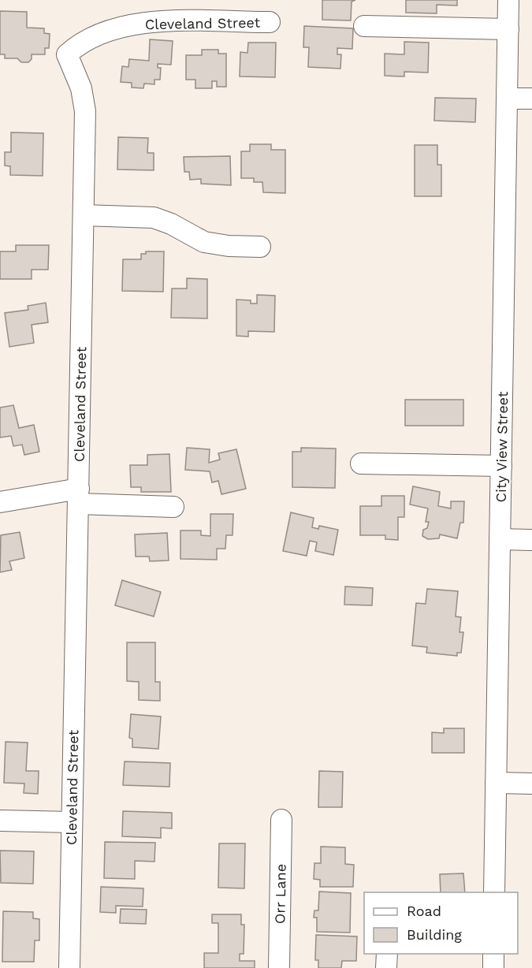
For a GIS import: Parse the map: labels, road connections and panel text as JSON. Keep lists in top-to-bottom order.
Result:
{
  "streets": {
    "street": ["Cleveland Street", "City View Street", "Orr Lane"]
  },
  "legend": ["Road", "Building"]
}
